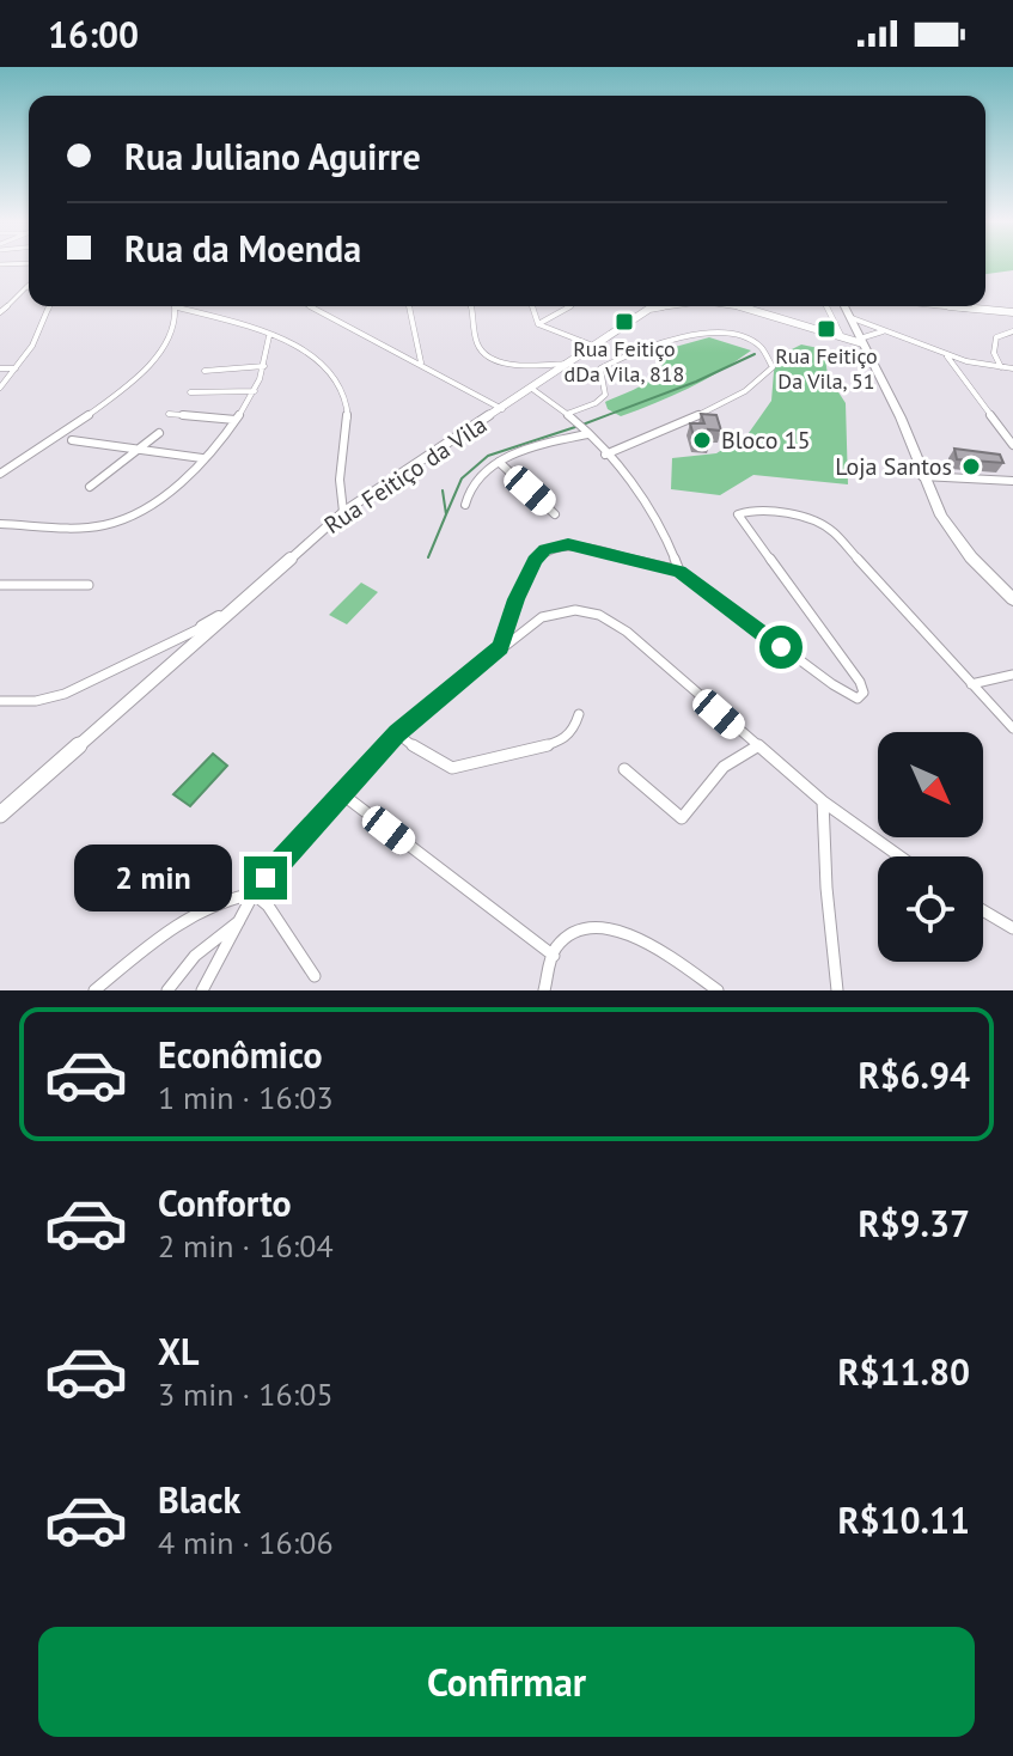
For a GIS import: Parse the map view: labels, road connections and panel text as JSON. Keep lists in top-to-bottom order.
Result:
{
  "streets": {
    "street": ["Rua Feitiço da Vila"]
  },
  "places": {
    "transit": ["Rua Feitiço dDa Vila, 818", "Rua Feitiço Da Vila, 51"],
    "other": ["Bloco 15", "Loja Santos"]
  },
  "north": "bottom right",
  "page": {
    "status": "16:00",
    "banner": ["Rua Juliano Aguirre", "Rua da Moenda"],
    "bubble": "2 min",
    "list": [
      {
        "name": "Econômico",
        "note": "1 min · 16:03",
        "value": "R$6.94"
      },
      {
        "name": "Conforto",
        "note": "2 min · 16:04",
        "value": "R$9.37"
      },
      {
        "name": "XL",
        "note": "3 min · 16:05",
        "value": "R$11.80"
      },
      {
        "name": "Black",
        "note": "4 min · 16:06",
        "value": "R$10.11"
      }
    ],
    "buttons": "Confirmar"
  }
}
